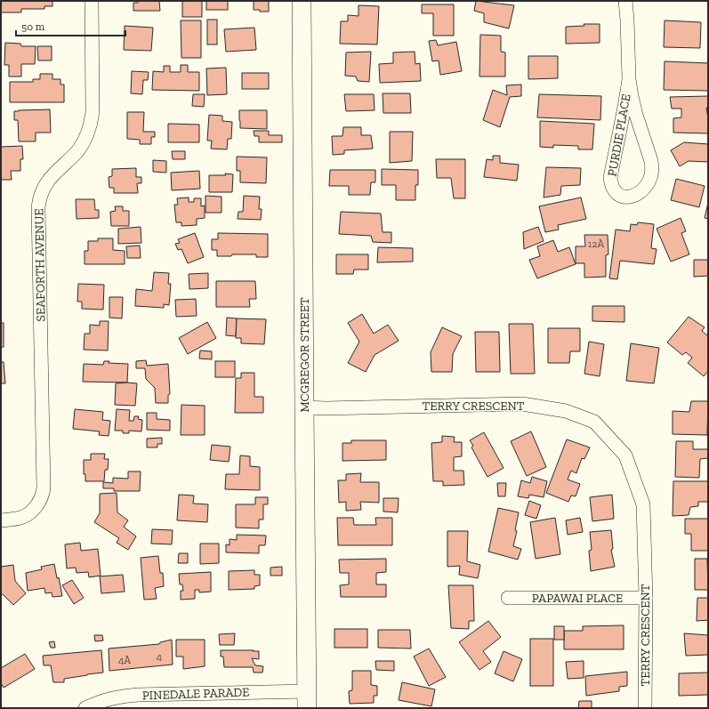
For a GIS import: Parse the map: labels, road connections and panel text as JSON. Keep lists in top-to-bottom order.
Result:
{
  "streets": {
    "street": [
      "PURDIE PLACE",
      "SEAFORTH AVENUE",
      "MCGREGOR STREET",
      "TERRY CRESCENT",
      "PAPAWAI PLACE",
      "PINEDALE PARADE"
    ]
  },
  "crossings": [
    ["MCGREGOR STREET", "TERRY CRESCENT"],
    ["MCGREGOR STREET", "PINEDALE PARADE"],
    ["TERRY CRESCENT", "PAPAWAI PLACE"]
  ],
  "house_numbers": ["12A", "4", "4A"],
  "scale_bar": "50 m"
}
